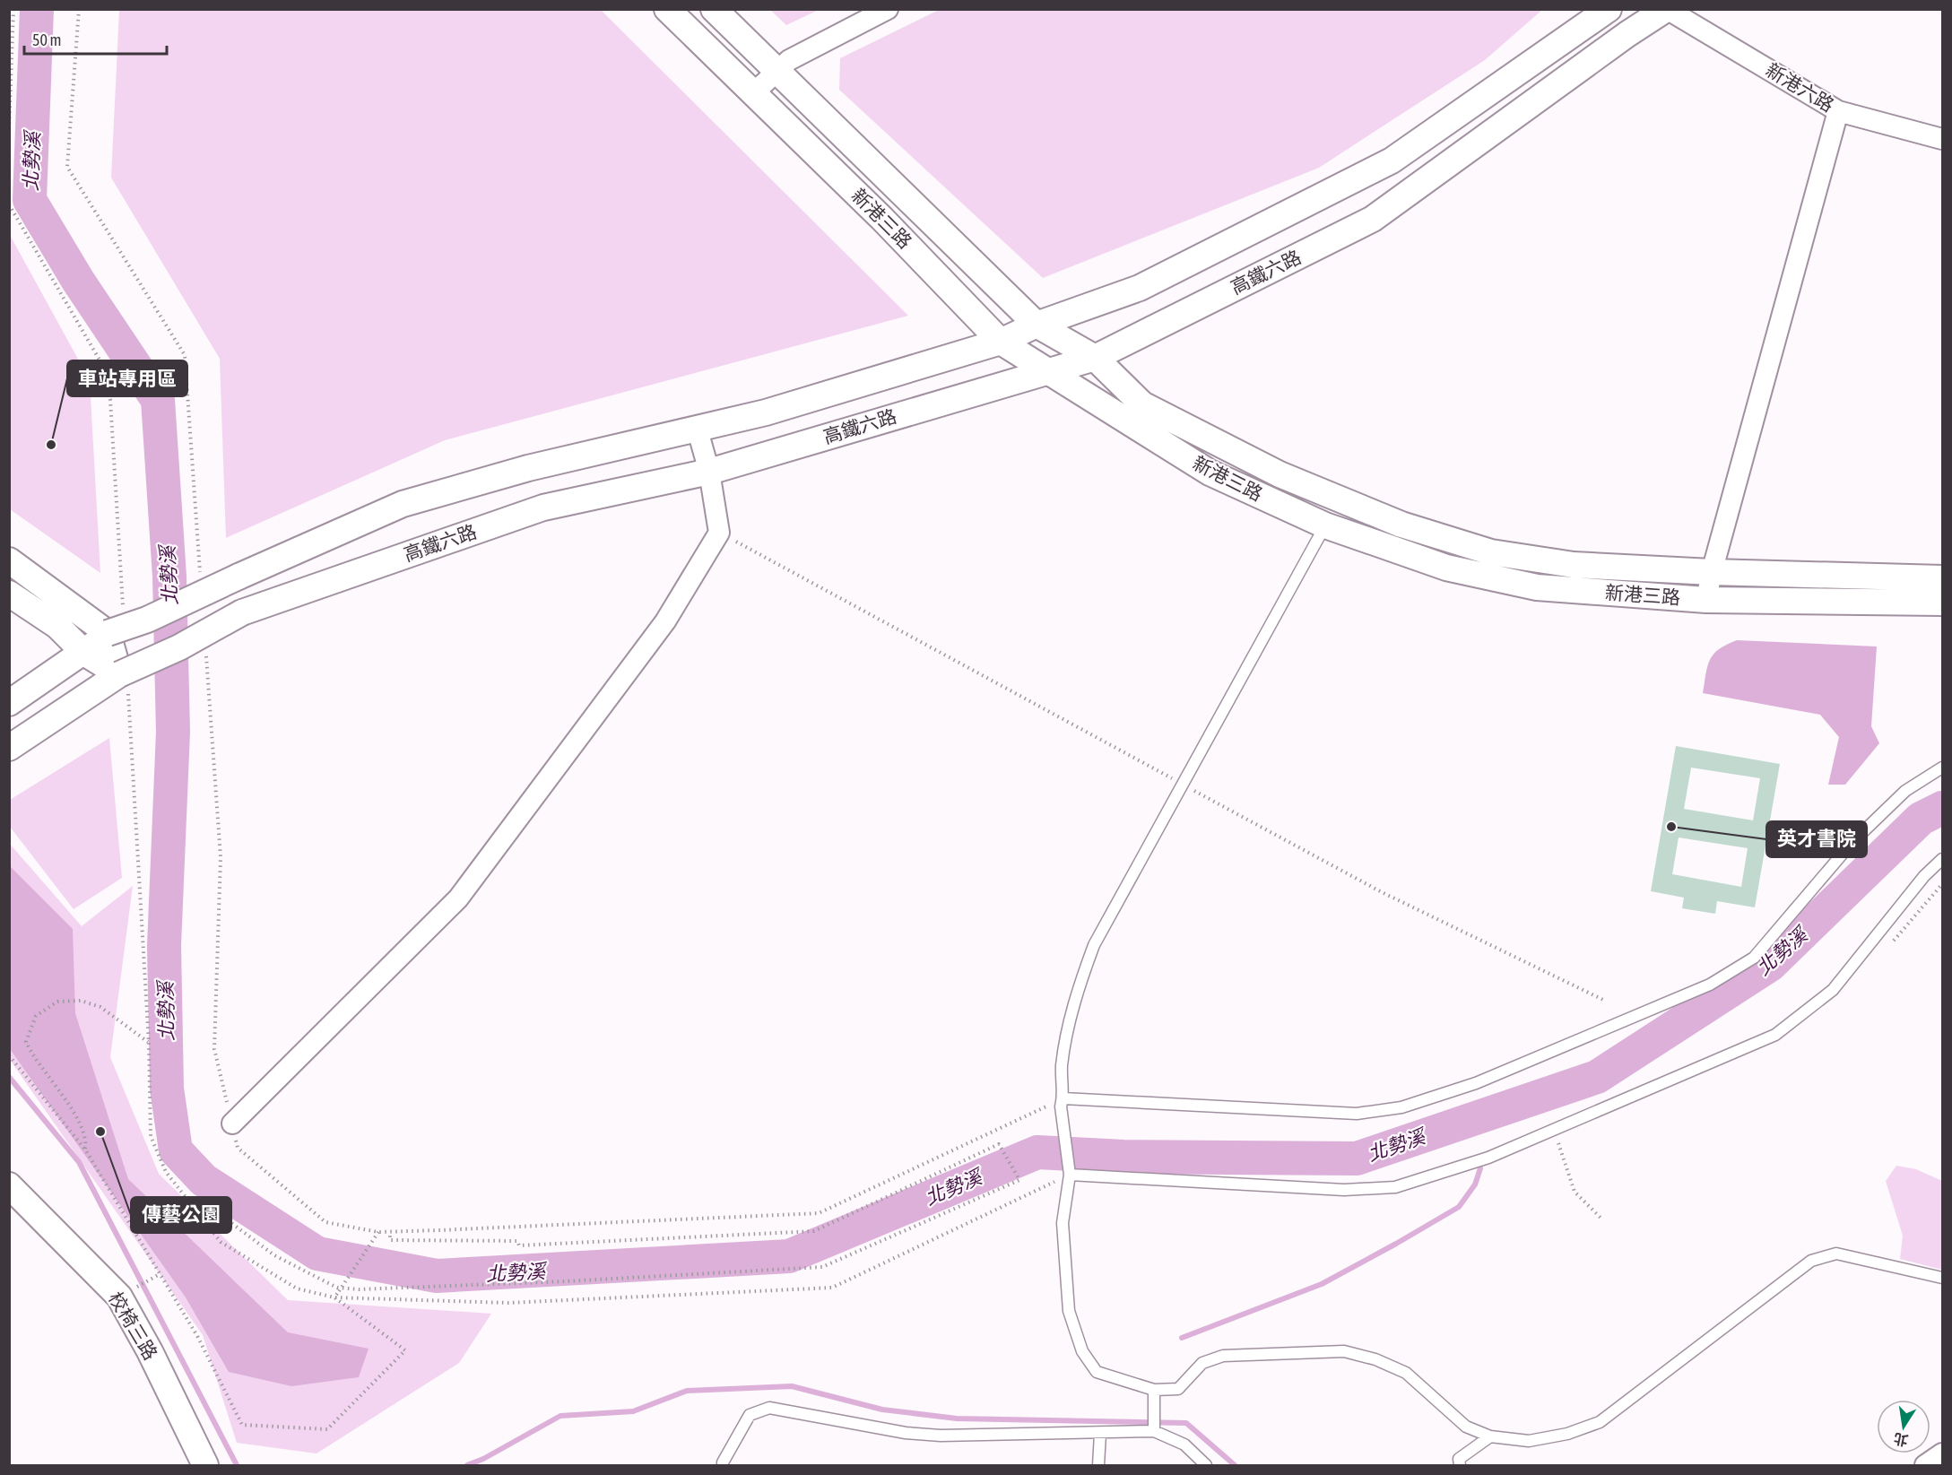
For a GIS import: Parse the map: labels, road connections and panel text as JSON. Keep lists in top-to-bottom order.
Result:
{
  "streets": {
    "street": [
      "新港六路",
      "新港三路",
      "高鐵六路",
      "校椅三路"
    ]
  },
  "crossings": [
    ["新港六路", "高鐵六路"],
    ["新港三路", "高鐵六路"]
  ],
  "water": ["北勢溪"],
  "places": ["車站專用區", "英才書院", "傳藝公園"],
  "scale_bar": "50 m",
  "north": "bottom"
}
